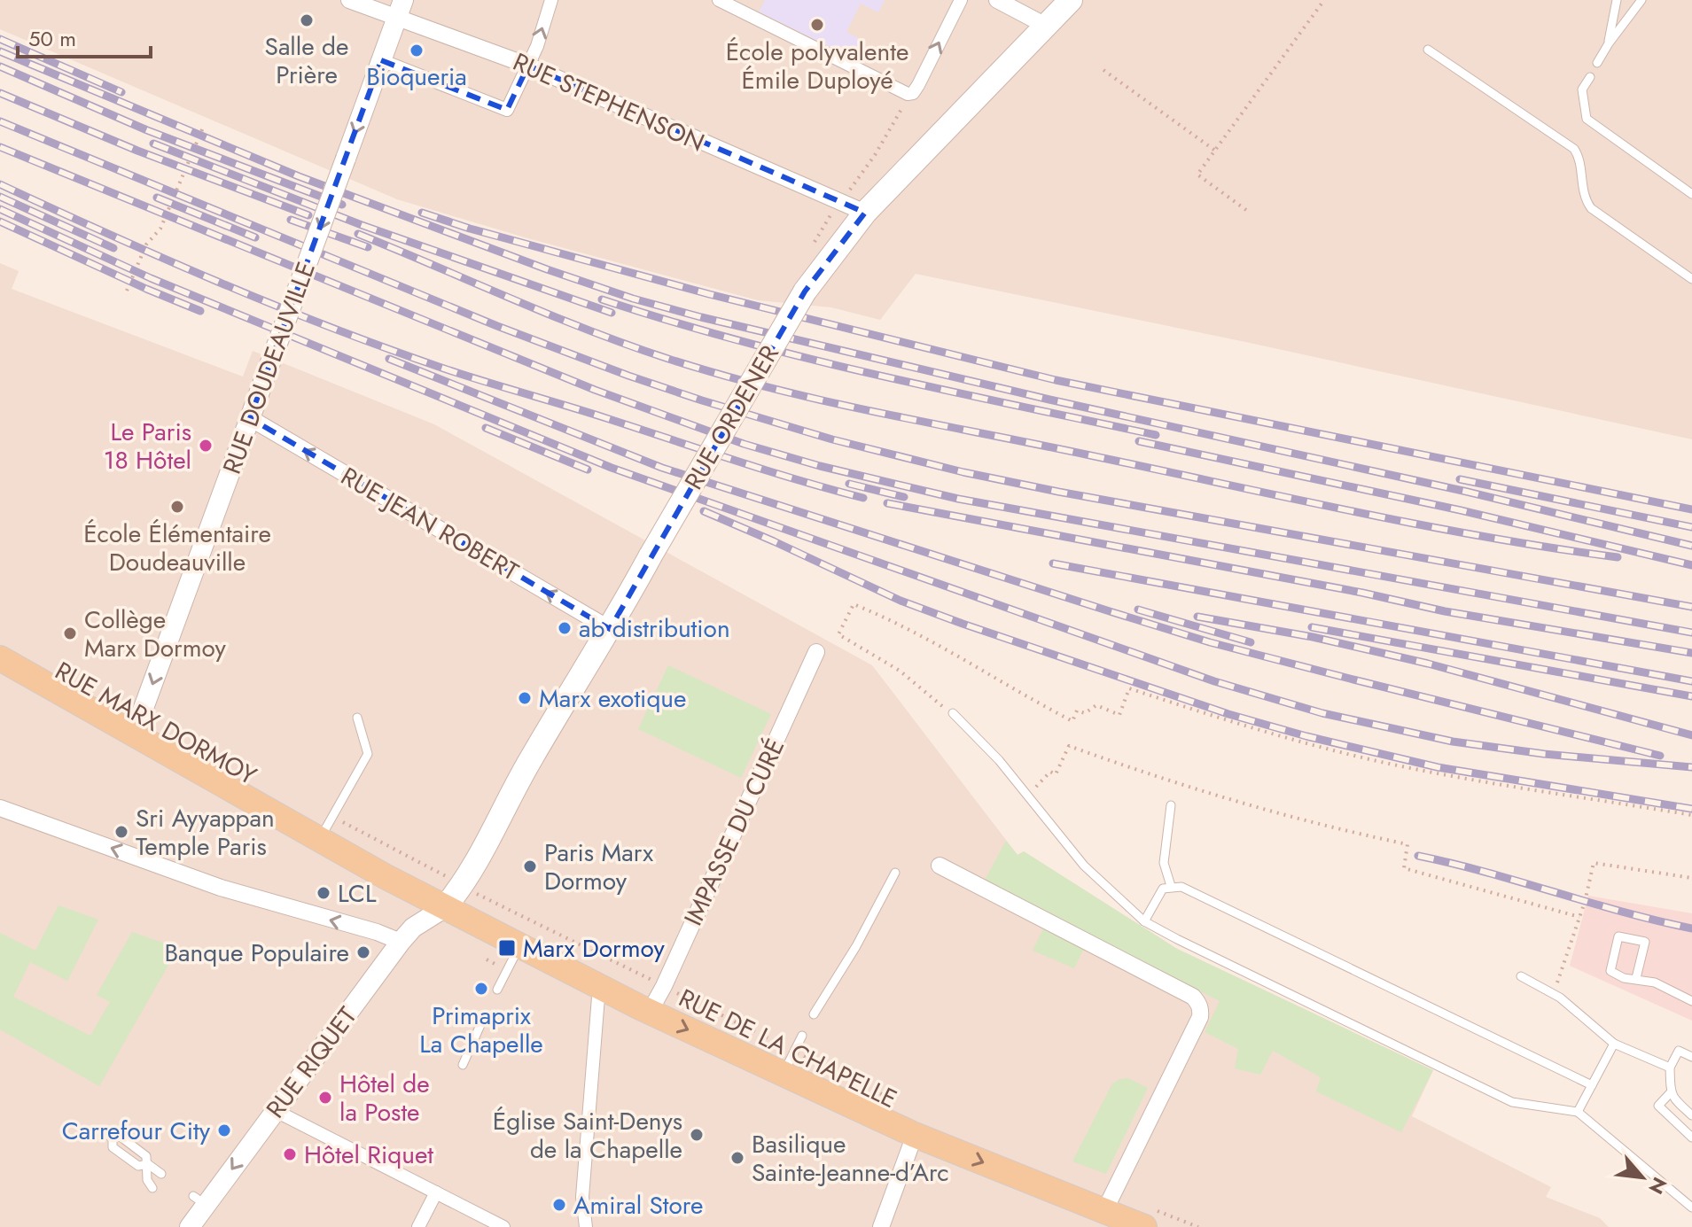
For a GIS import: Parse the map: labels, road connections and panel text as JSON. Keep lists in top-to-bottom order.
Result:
{
  "streets": {
    "main road": ["RUE ORDENER", "RUE MARX DORMOY", "RUE DE LA CHAPELLE"],
    "street": [
      "RUE STEPHENSON",
      "RUE DOUDEAUVILLE",
      "RUE JEAN ROBERT",
      "IMPASSE DU CURÉ",
      "RUE RIQUET"
    ]
  },
  "crossings": [
    ["RUE STEPHENSON", "RUE DOUDEAUVILLE"],
    ["RUE STEPHENSON", "RUE ORDENER"],
    ["RUE DOUDEAUVILLE", "RUE JEAN ROBERT"],
    ["RUE DOUDEAUVILLE", "RUE MARX DORMOY"],
    ["RUE ORDENER", "RUE JEAN ROBERT"],
    ["RUE ORDENER", "RUE MARX DORMOY"],
    ["RUE ORDENER", "RUE DE LA CHAPELLE"],
    ["RUE ORDENER", "RUE RIQUET"],
    ["RUE MARX DORMOY", "RUE DE LA CHAPELLE"],
    ["RUE MARX DORMOY", "RUE RIQUET"],
    ["IMPASSE DU CURÉ", "RUE DE LA CHAPELLE"],
    ["RUE DE LA CHAPELLE", "RUE RIQUET"]
  ],
  "one_way": ["RUE DOUDEAUVILLE", "RUE JEAN ROBERT", "RUE RIQUET"],
  "places": {
    "other": [
      "Salle de Prière",
      "École polyvalente Émile Duployé",
      "Bioqueria",
      "Le Paris 18 Hôtel",
      "École Élémentaire Doudeauville",
      "ab distribution",
      "Collège Marx Dormoy",
      "Marx exotique",
      "Sri Ayyappan Temple Paris",
      "Paris Marx Dormoy",
      "LCL",
      "Banque Populaire",
      "Primaprix La Chapelle",
      "Hôtel de la Poste",
      "Carrefour City",
      "Église Saint-Denys de la Chapelle",
      "Hôtel Riquet",
      "Basilique Sainte-Jeanne-d’Arc",
      "Amiral Store"
    ],
    "transit": ["Marx Dormoy"]
  },
  "scale_bar": "50 m",
  "north": "bottom right"
}
